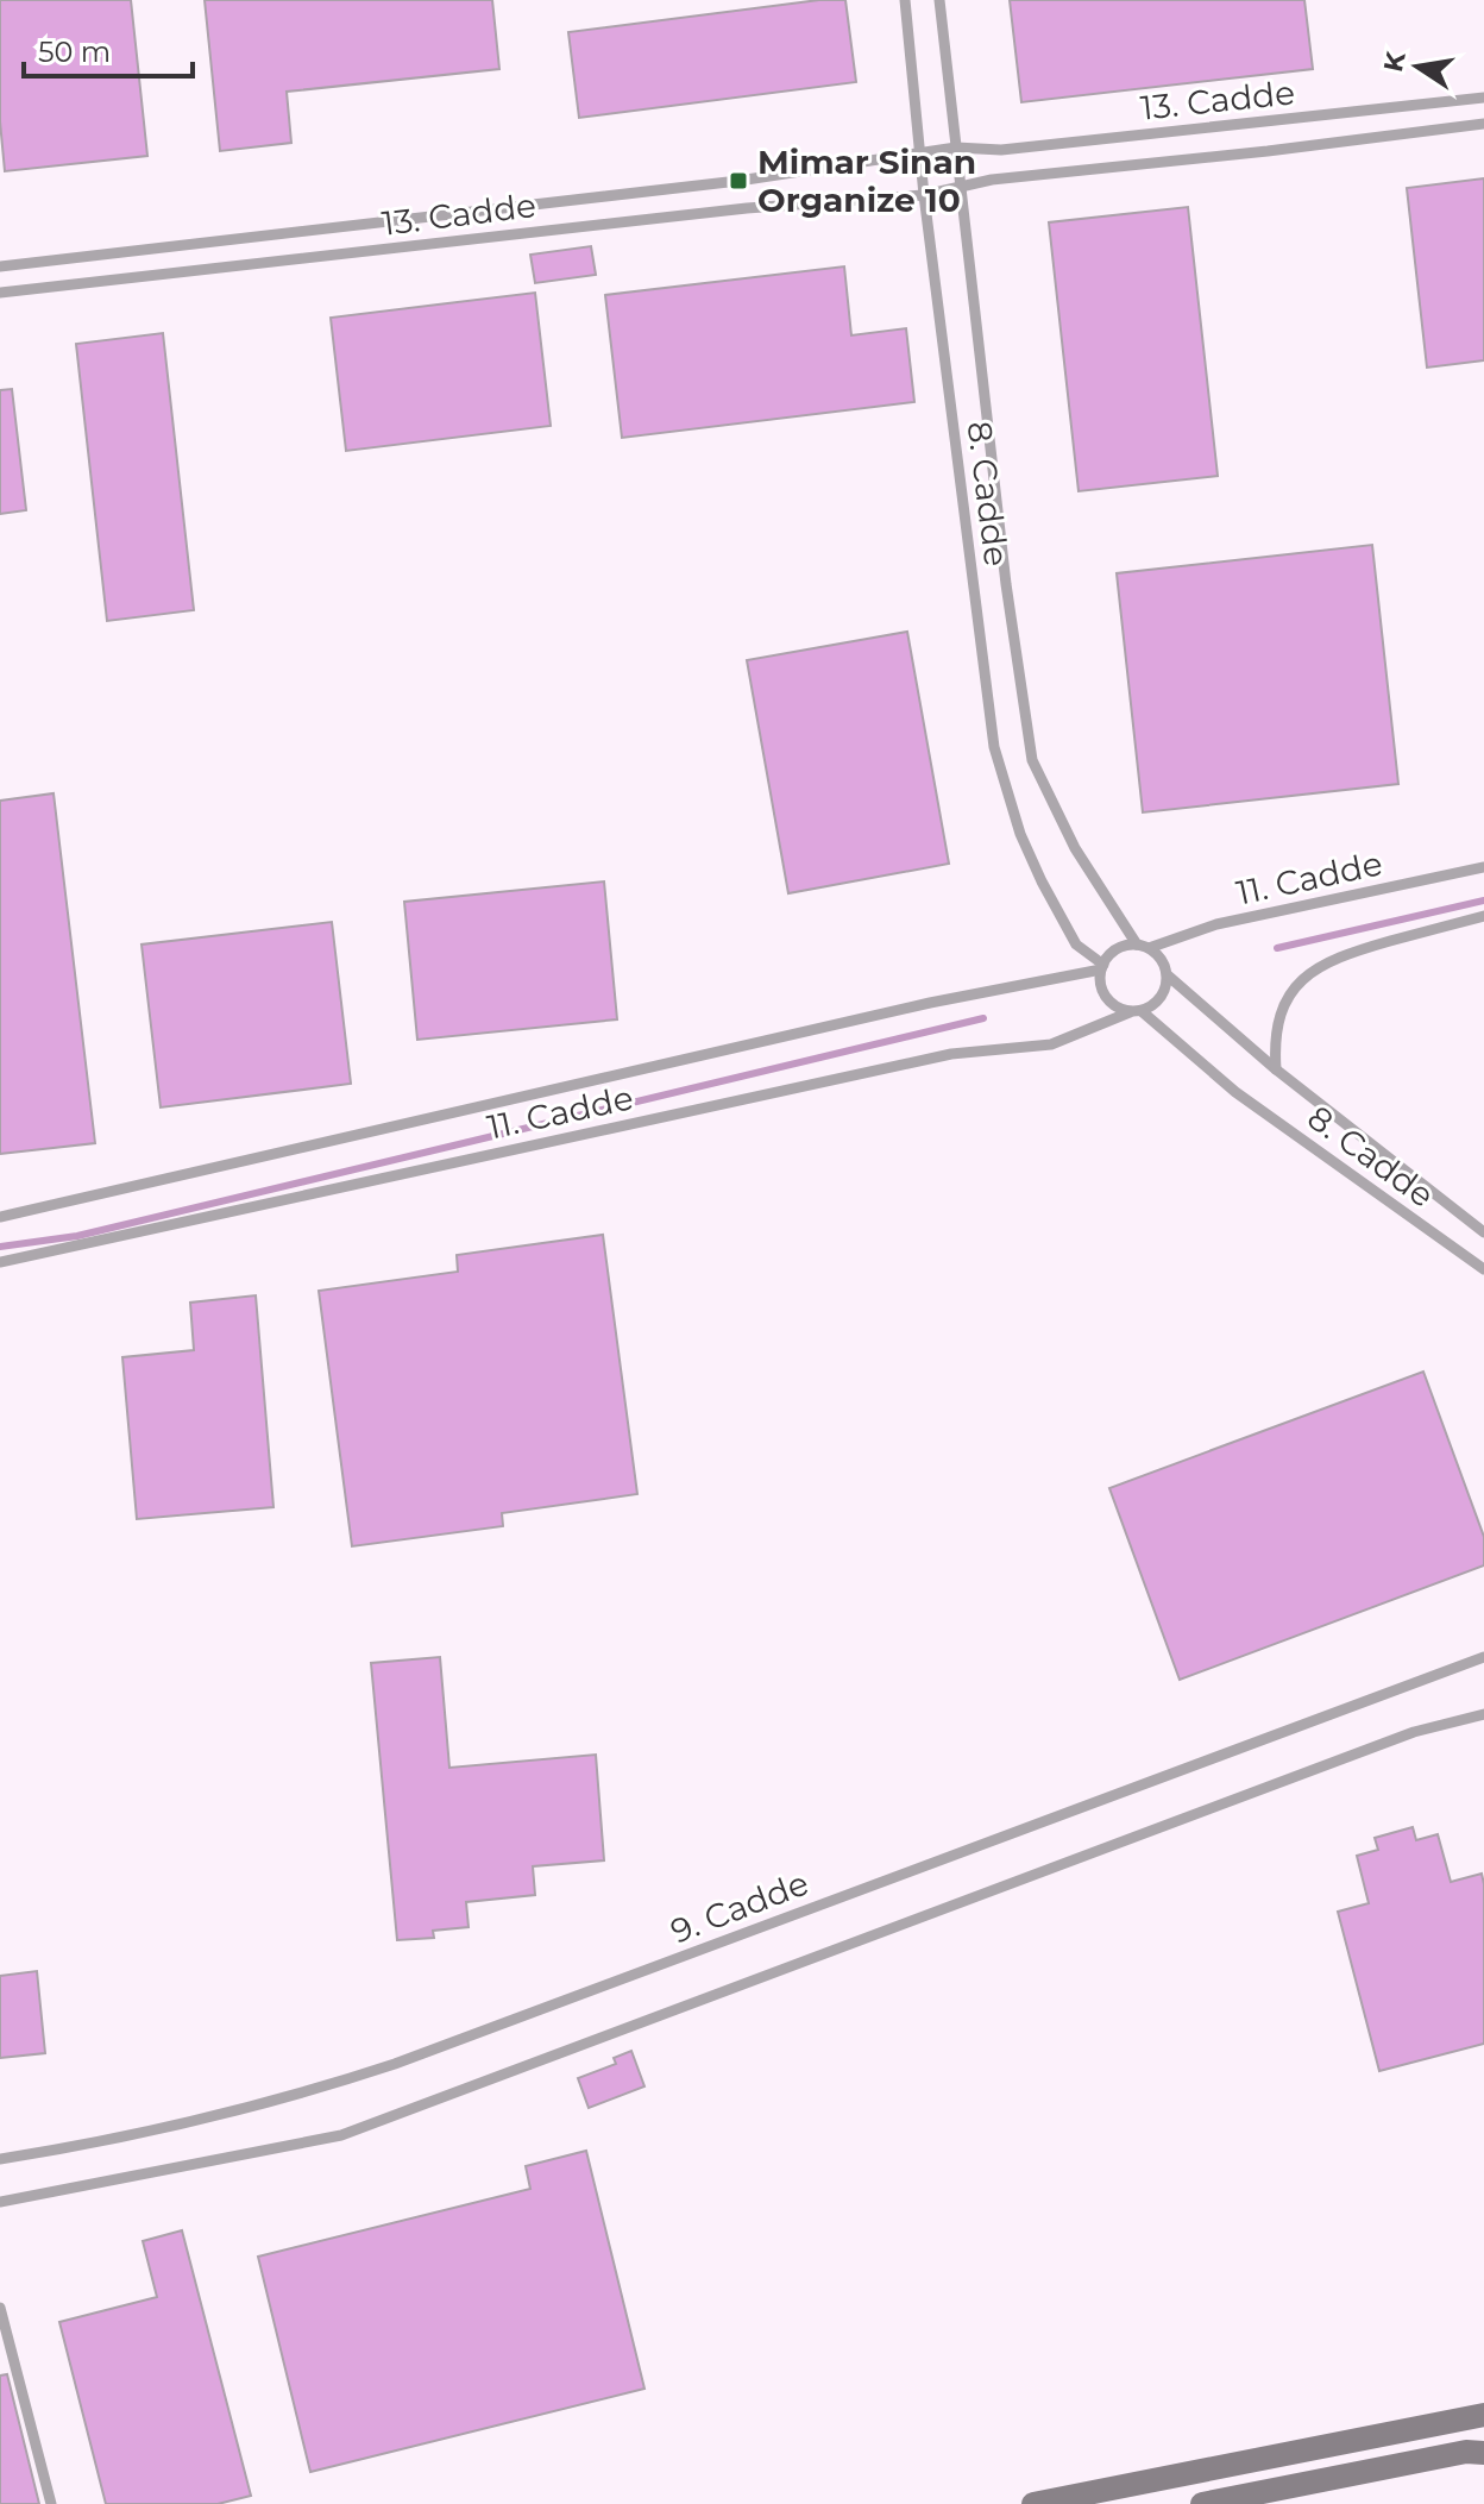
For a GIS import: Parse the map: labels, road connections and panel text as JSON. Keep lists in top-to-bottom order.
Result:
{
  "streets": {
    "lane": [
      "13. Cadde",
      "8. Cadde",
      "11. Cadde",
      "9. Cadde"
    ]
  },
  "crossings": [
    ["13. Cadde", "8. Cadde"],
    ["8. Cadde", "11. Cadde"]
  ],
  "places": {
    "transit": ["Mimar Sinan Organize 10"]
  },
  "scale_bar": "50 m",
  "north": "left"
}
